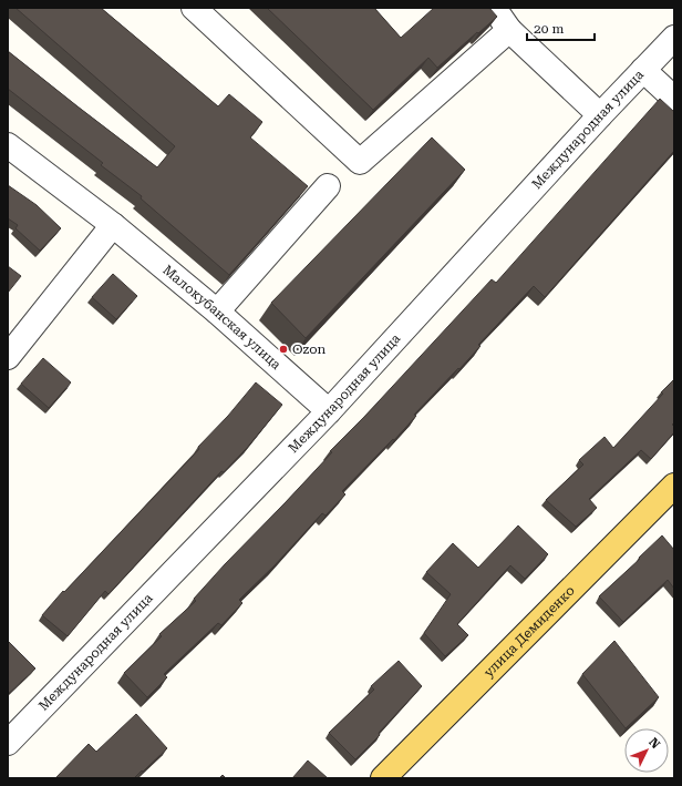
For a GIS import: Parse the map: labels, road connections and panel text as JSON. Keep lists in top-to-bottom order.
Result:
{
  "streets": {
    "main road": ["улица Демиденко"],
    "street": ["Международная улица", "Малокубанская улица"]
  },
  "crossings": [
    ["Международная улица", "Малокубанская улица"]
  ],
  "places": ["Ozon"],
  "scale_bar": "20 m",
  "north": "top right"
}
